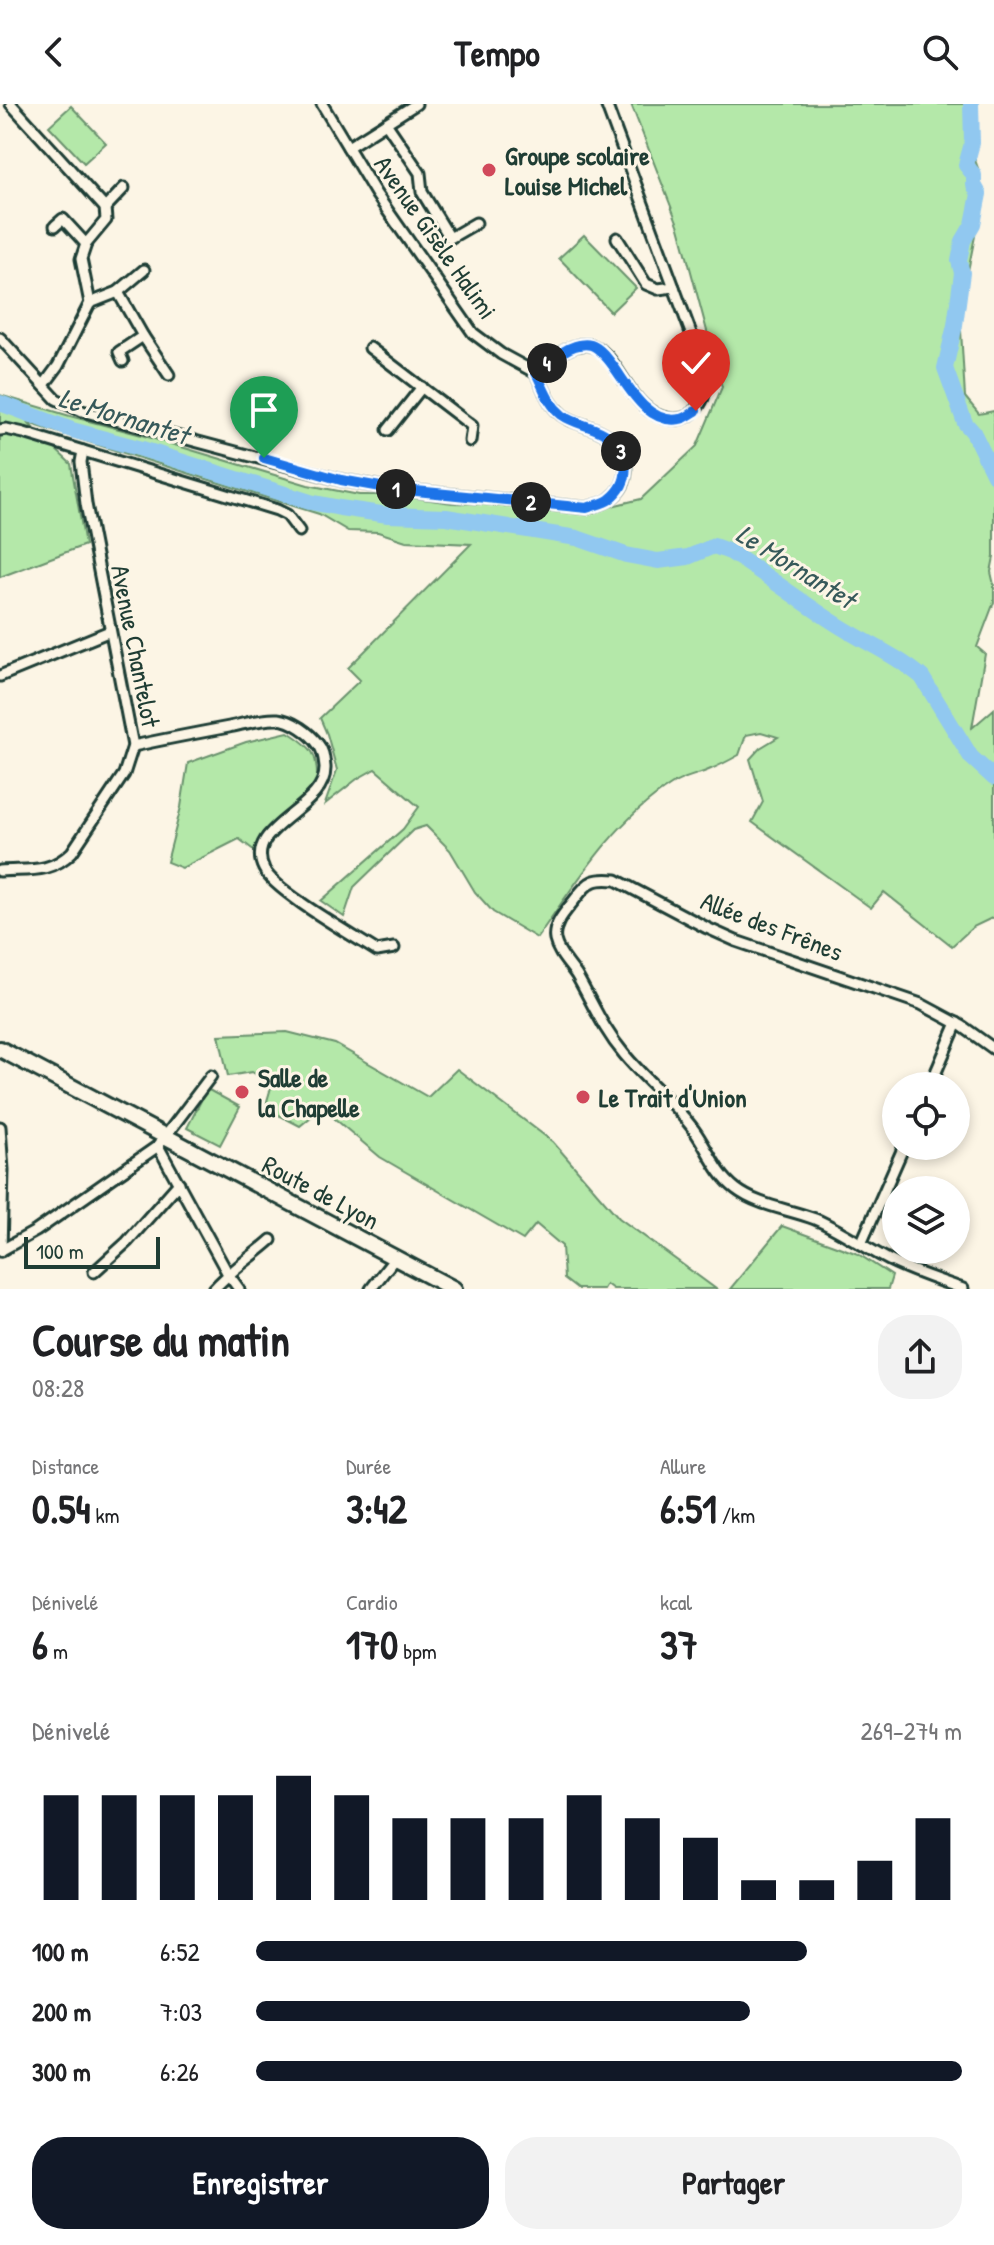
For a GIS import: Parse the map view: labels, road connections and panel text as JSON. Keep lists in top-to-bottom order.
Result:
{
  "streets": {
    "main road": ["Route de Lyon"],
    "street": ["Avenue Gisèle Halimi", "Avenue Chantelot", "Allée des Frênes"]
  },
  "water": ["Le Mornantet"],
  "places": ["Groupe scolaire Louise Michel", "Salle de la Chapelle", "Le Trait d'Union"],
  "scale_bar": "100 m",
  "page": {
    "header": "Tempo",
    "pins": [
      "4",
      "3",
      "1",
      "2"
    ],
    "scale": "100 m",
    "heading": ["Course du matin", "08:28"],
    "stats": [
      ["Distance", "0.54 km"],
      ["Durée", "3:42"],
      ["Allure", "6:51 /km"],
      ["Dénivelé", "6 m"],
      ["Cardio", "170 bpm"],
      ["kcal", "37"]
    ],
    "chart": ["Dénivelé", "269–274 m"],
    "list": [
      {
        "name": "100 m",
        "note": "6:52"
      },
      {
        "name": "200 m",
        "note": "7:03"
      },
      {
        "name": "300 m",
        "note": "6:26"
      }
    ],
    "buttons": ["Enregistrer", "Partager"]
  }
}
